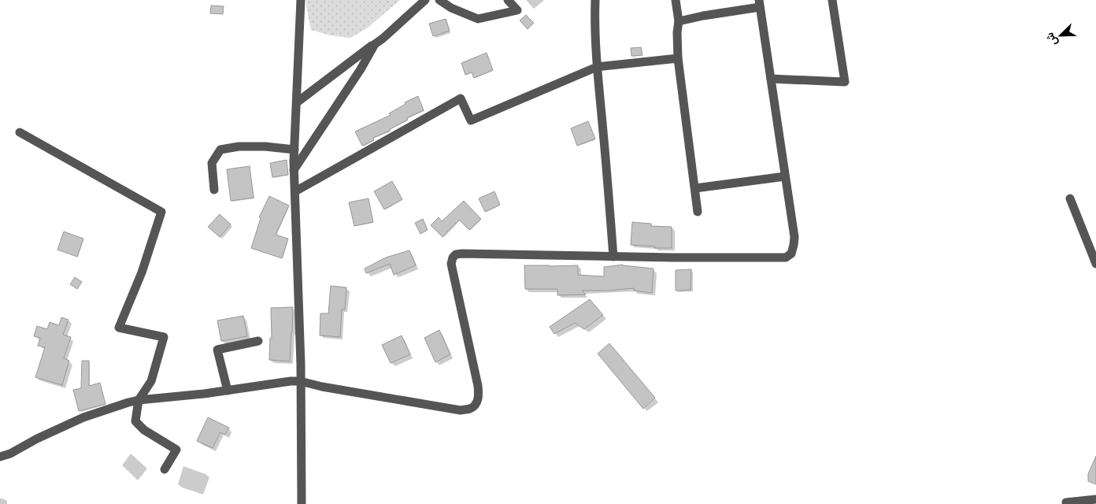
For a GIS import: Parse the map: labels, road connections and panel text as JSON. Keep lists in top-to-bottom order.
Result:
{
  "north": "bottom left"
}
